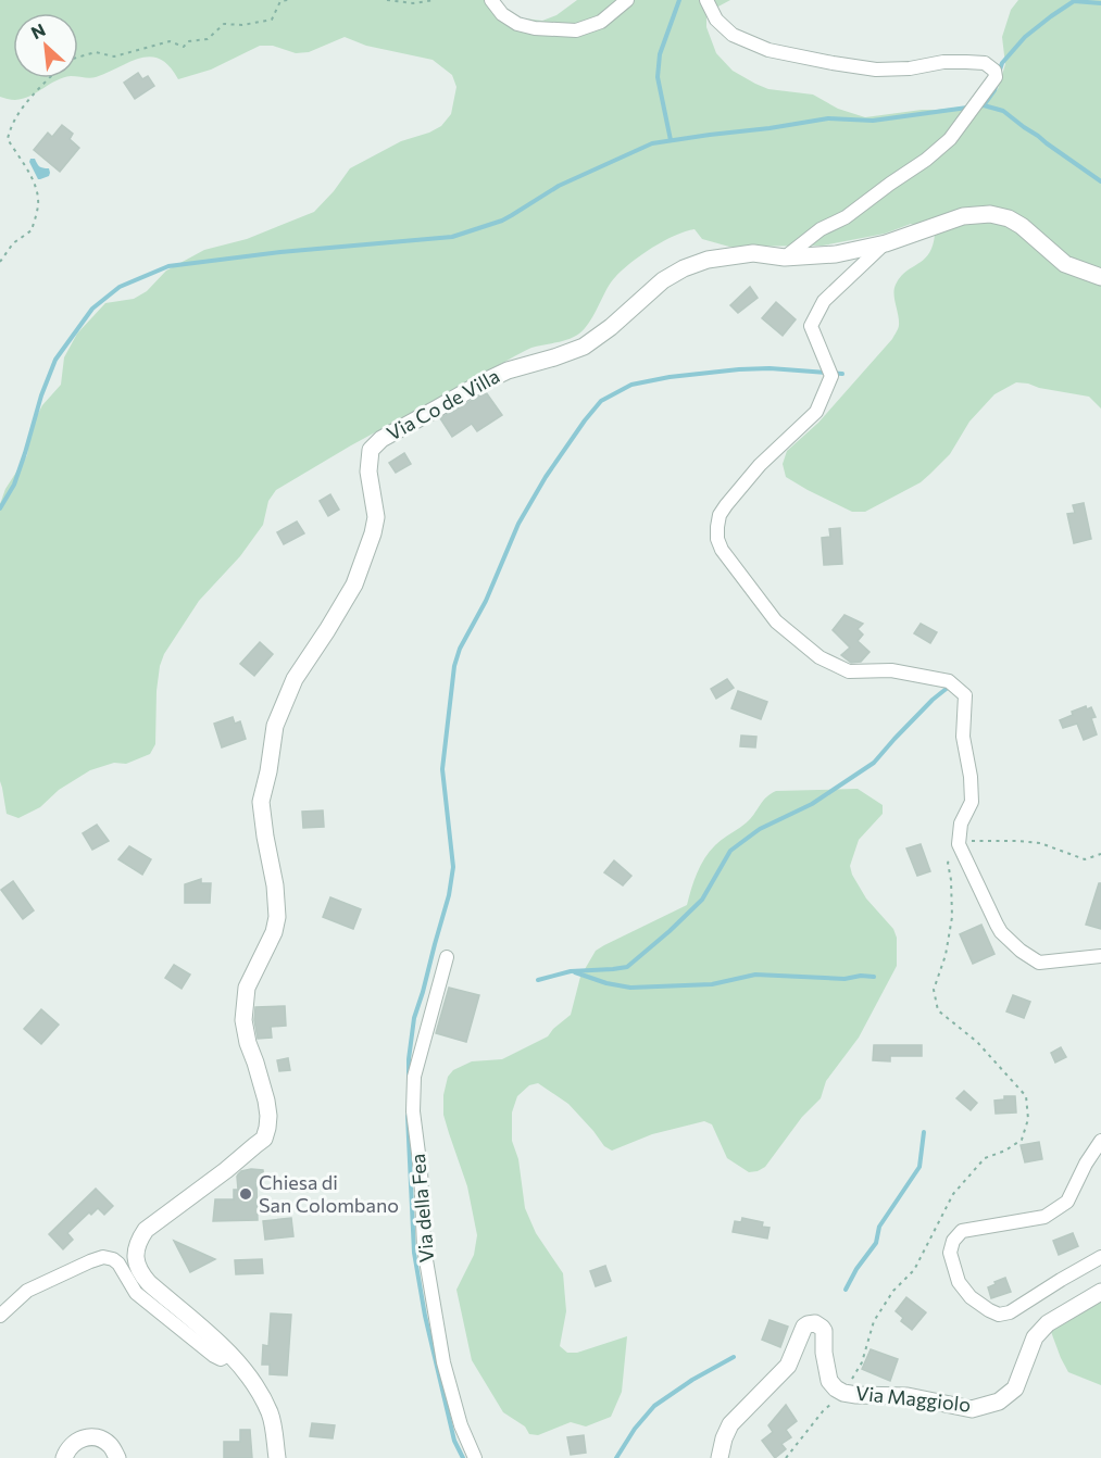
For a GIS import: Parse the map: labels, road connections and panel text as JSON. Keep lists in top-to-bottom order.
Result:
{
  "streets": {
    "street": ["Via Co de Villa", "Via della Fea", "Via Maggiolo"]
  },
  "places": ["Chiesa di San Colombano"],
  "north": "top left"
}
